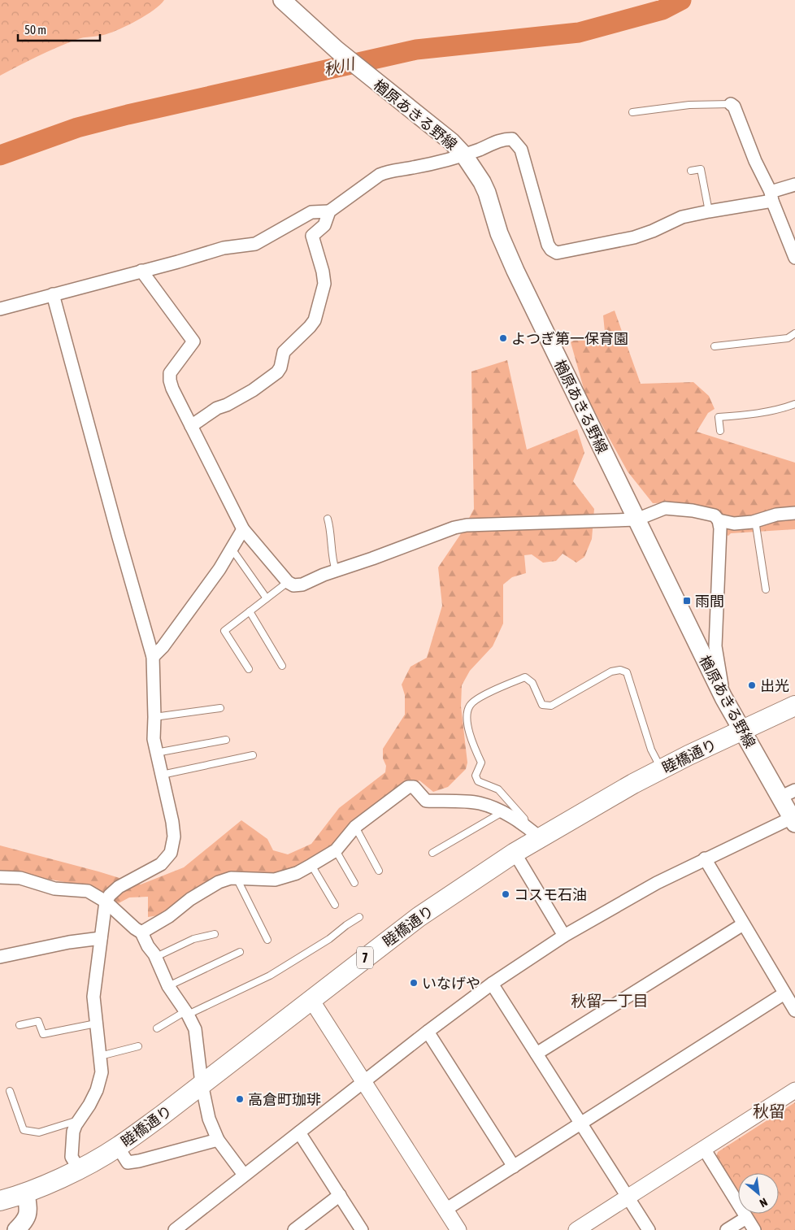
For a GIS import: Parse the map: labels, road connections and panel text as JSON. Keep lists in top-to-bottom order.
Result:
{
  "streets": {
    "main road": ["楢原あきる野線", "睦橋通り", "7"]
  },
  "crossings": [
    ["楢原あきる野線", "睦橋通り"]
  ],
  "districts": ["秋留一丁目", "秋留"],
  "water": ["秋川"],
  "places": {
    "other": [
      "よつぎ第一保育園",
      "出光",
      "コスモ石油",
      "いなげや",
      "高倉町珈琲"
    ],
    "transit": ["雨間"]
  },
  "scale_bar": "50 m",
  "north": "bottom right"
}
